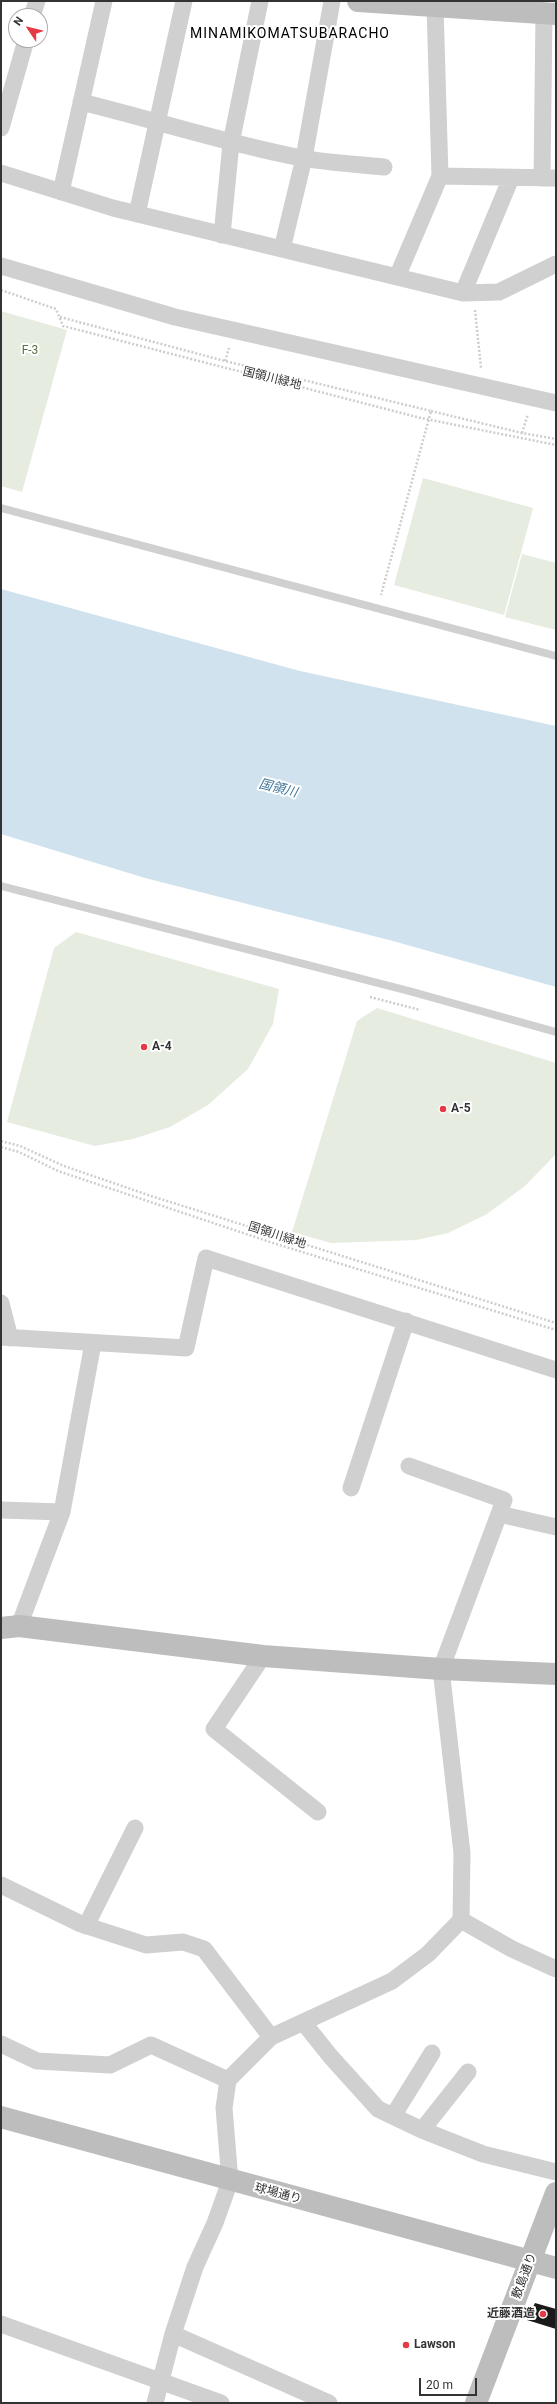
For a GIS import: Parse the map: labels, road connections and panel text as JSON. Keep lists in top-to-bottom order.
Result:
{
  "streets": {
    "street": ["球場通り", "敷島通り"],
    "path": ["国領川緑地"]
  },
  "crossings": [
    ["球場通り", "敷島通り"]
  ],
  "districts": ["MINAMIKOMATSUBARACHO"],
  "water": ["国領川"],
  "parks": ["F-3"],
  "places": [
    "A-4",
    "A-5",
    "近藤酒造",
    "Lawson"
  ],
  "scale_bar": "20 m",
  "north": "top left"
}
